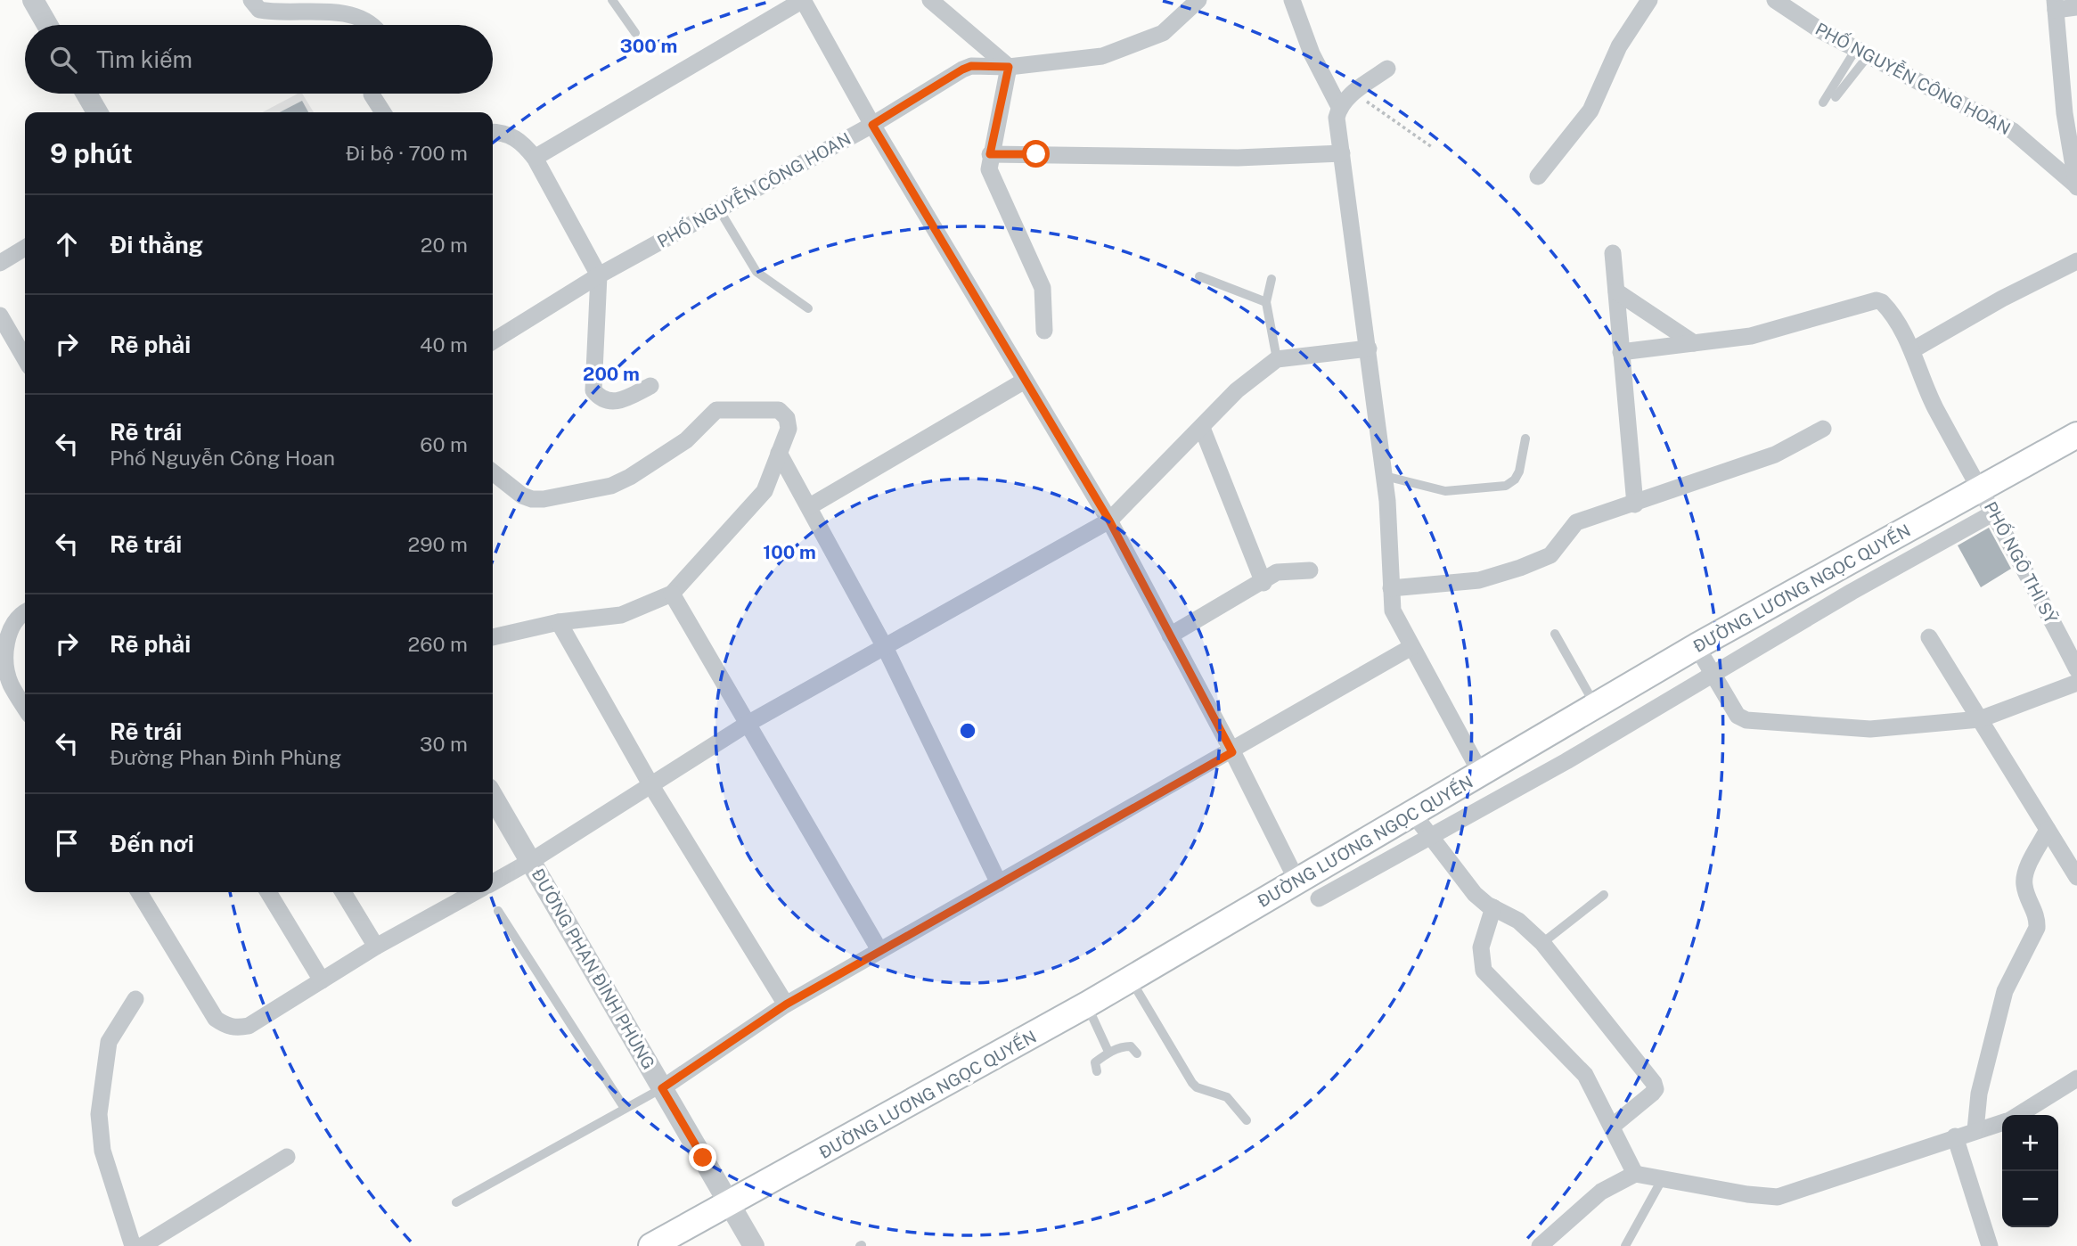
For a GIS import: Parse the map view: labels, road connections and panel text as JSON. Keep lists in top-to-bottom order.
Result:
{
  "streets": {
    "main road": ["ĐƯỜNG LƯƠNG NGỌC QUYẾN"],
    "street": ["PHỐ NGUYỄN CÔNG HOAN", "PHỐ NGÔ THÌ SỸ", "ĐƯỜNG PHAN ĐÌNH PHÙNG"]
  },
  "crossings": [
    ["PHỐ NGÔ THÌ SỸ", "ĐƯỜNG LƯƠNG NGỌC QUYẾN"],
    ["ĐƯỜNG LƯƠNG NGỌC QUYẾN", "ĐƯỜNG PHAN ĐÌNH PHÙNG"]
  ],
  "page": {
    "search": "Tìm kiếm",
    "heading": ["9 phút", "Đi bộ · 700 m"],
    "list": [
      ["Đi thẳng", "20 m"],
      ["Rẽ phải", "40 m"],
      ["Rẽ trái", "Phố Nguyễn Công Hoan", "60 m"],
      ["Rẽ trái", "290 m"],
      ["Rẽ phải", "260 m"],
      ["Rẽ trái", "Đường Phan Đình Phùng", "30 m"],
      "Đến nơi"
    ],
    "map_buttons": ["+", "−"]
  },
  "rings": ["300 m", "200 m", "100 m"]
}
